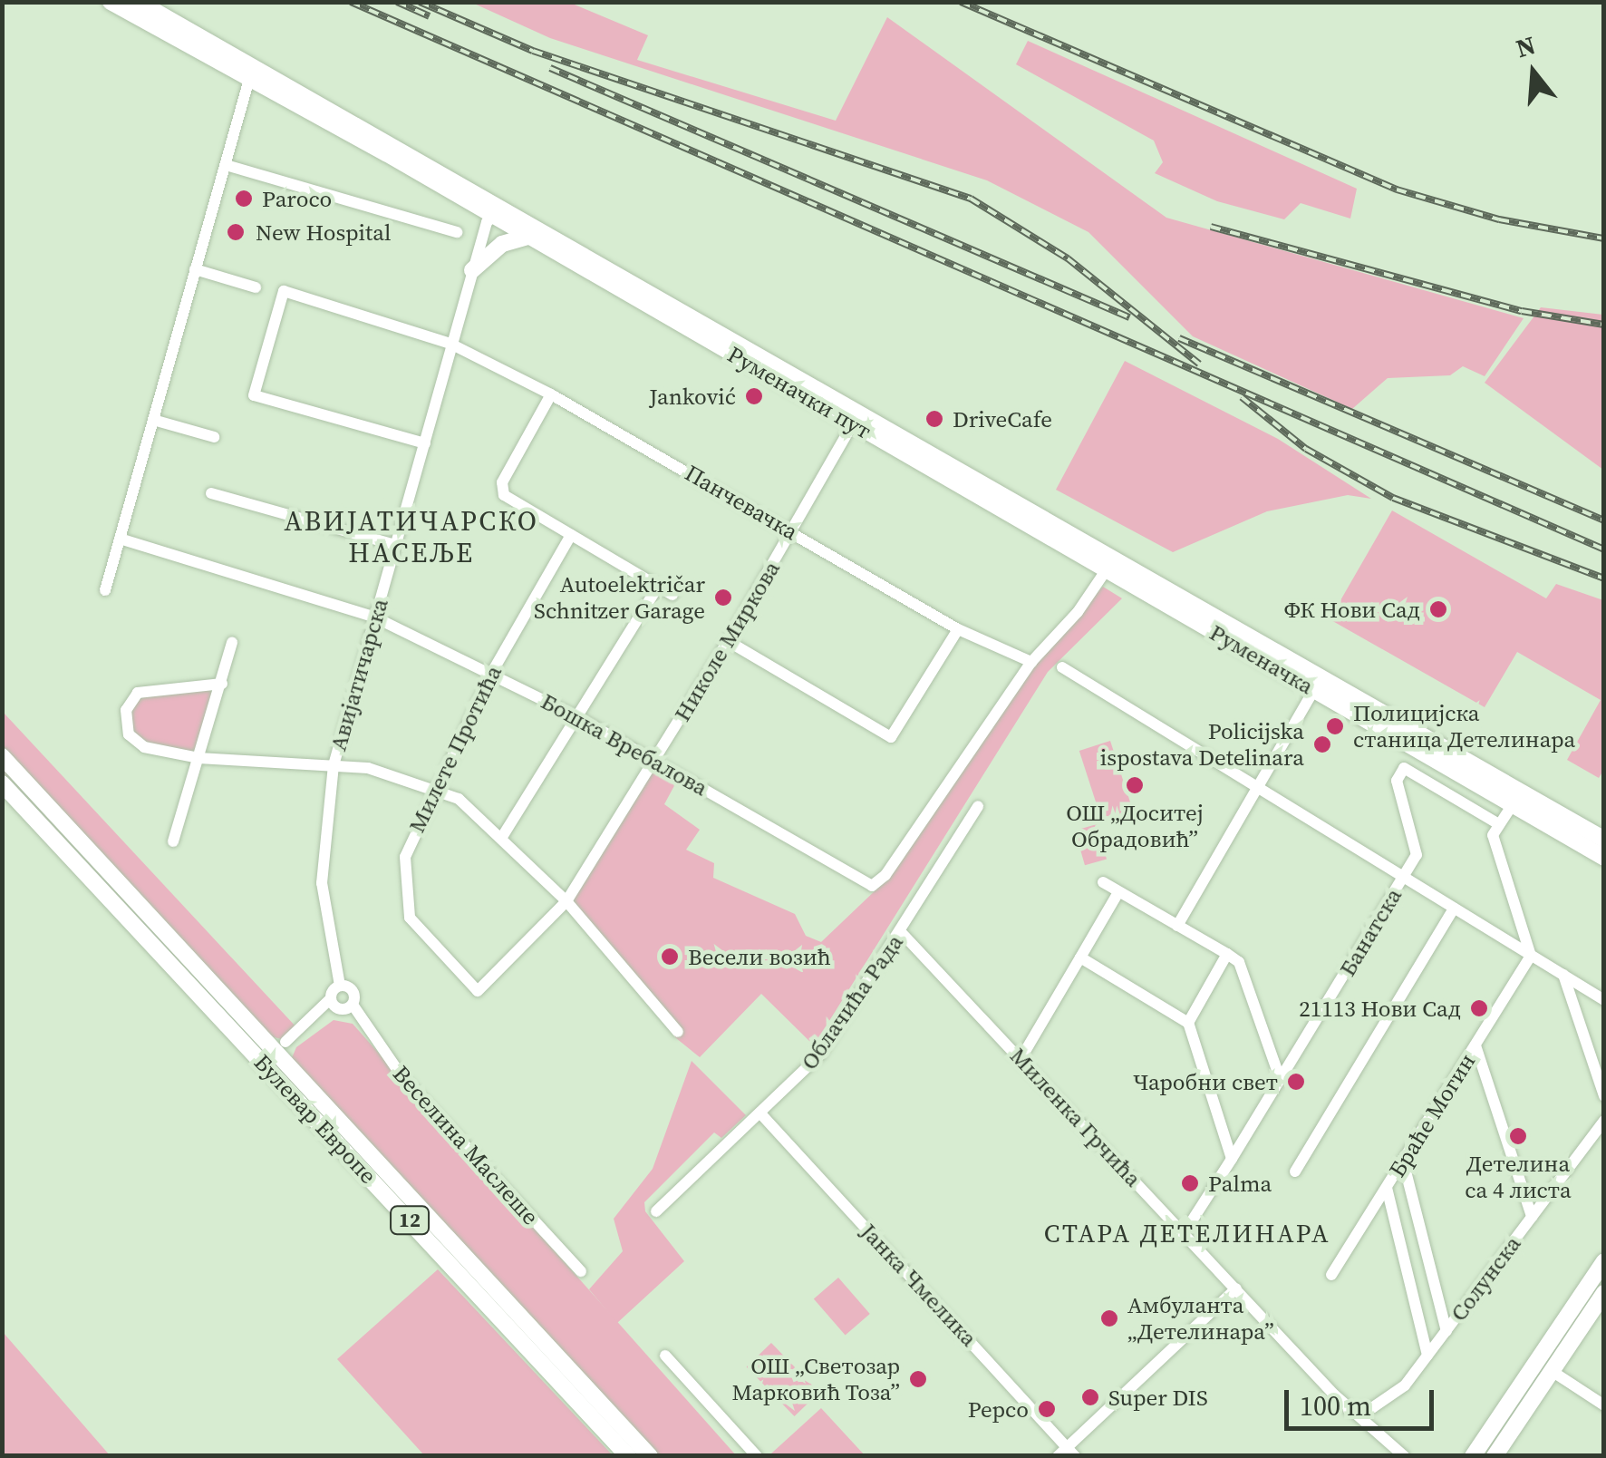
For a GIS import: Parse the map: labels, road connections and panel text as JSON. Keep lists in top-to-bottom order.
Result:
{
  "streets": {
    "main road": [
      "Руменачки пут",
      "Руменачка",
      "Булевар Европе",
      "12"
    ],
    "street": [
      "Панчевачка",
      "Николе Миркова",
      "Авијатичарска",
      "Бошка Вребалова",
      "Милете Протића",
      "Банатска",
      "Облачића Рада",
      "Браће Могин",
      "Миленка Грчића",
      "Веселина Маслеше",
      "Солунска",
      "Јанка Чмелика"
    ]
  },
  "crossings": [
    ["Руменачки пут", "Николе Миркова"],
    ["Руменачки пут", "Руменачка"],
    ["Руменачки пут", "Авијатичарска"],
    ["Панчевачка", "Николе Миркова"],
    ["Панчевачка", "Авијатичарска"],
    ["Панчевачка", "Бошка Вребалова"],
    ["Николе Миркова", "Бошка Вребалова"],
    ["Николе Миркова", "Милете Протића"],
    ["Авијатичарска", "Бошка Вребалова"],
    ["Авијатичарска", "Веселина Маслеше"],
    ["Бошка Вребалова", "Милете Протића"],
    ["Банатска", "Миленка Грчића"],
    ["Облачића Рада", "Миленка Грчића"],
    ["Облачића Рада", "Јанка Чмелика"],
    ["Миленка Грчића", "Солунска"]
  ],
  "districts": ["АВИЈАТИЧАРСКО НАСЕЉЕ", "СТАРА ДЕТЕЛИНАРА"],
  "places": [
    "Paroco",
    "New Hospital",
    "Janković",
    "DriveCafe",
    "Autoelektričar Schnitzer Garage",
    "ФК Нови Сад",
    "Полицијска станица Детелинара",
    "Policijska ispostava Detelinara",
    "ОШ „Доситеј Обрадовић”",
    "Весели возић",
    "21113 Нови Сад",
    "Чаробни свет",
    "Детелина са 4 листа",
    "Palma",
    "Амбуланта „Детелинара”",
    "ОШ „Светозар Марковић Тоза”",
    "Super DIS",
    "Pepco"
  ],
  "scale_bar": "100 m",
  "north": "top"
}
